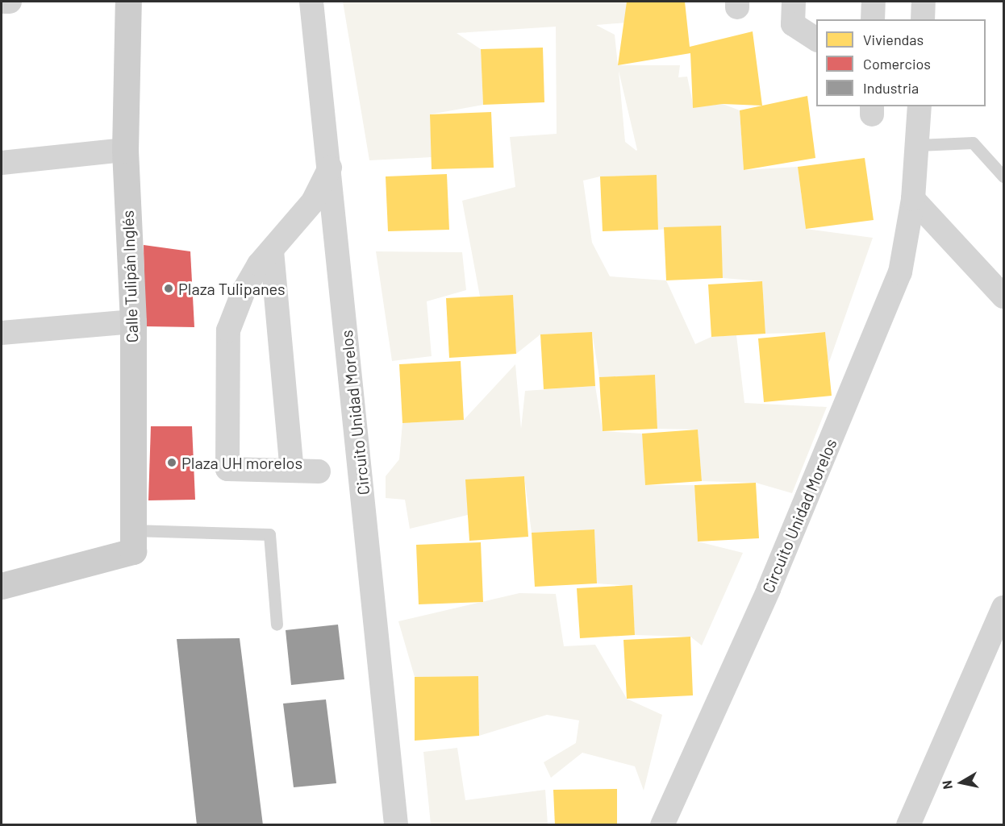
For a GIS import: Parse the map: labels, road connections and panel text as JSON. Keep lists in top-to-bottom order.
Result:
{
  "streets": {
    "street": ["Calle Tulipán Inglés", "Circuito Unidad Morelos"]
  },
  "places": ["Plaza Tulipanes", "Plaza UH morelos"],
  "legend": ["Viviendas", "Comercios", "Industria"],
  "north": "left"
}
